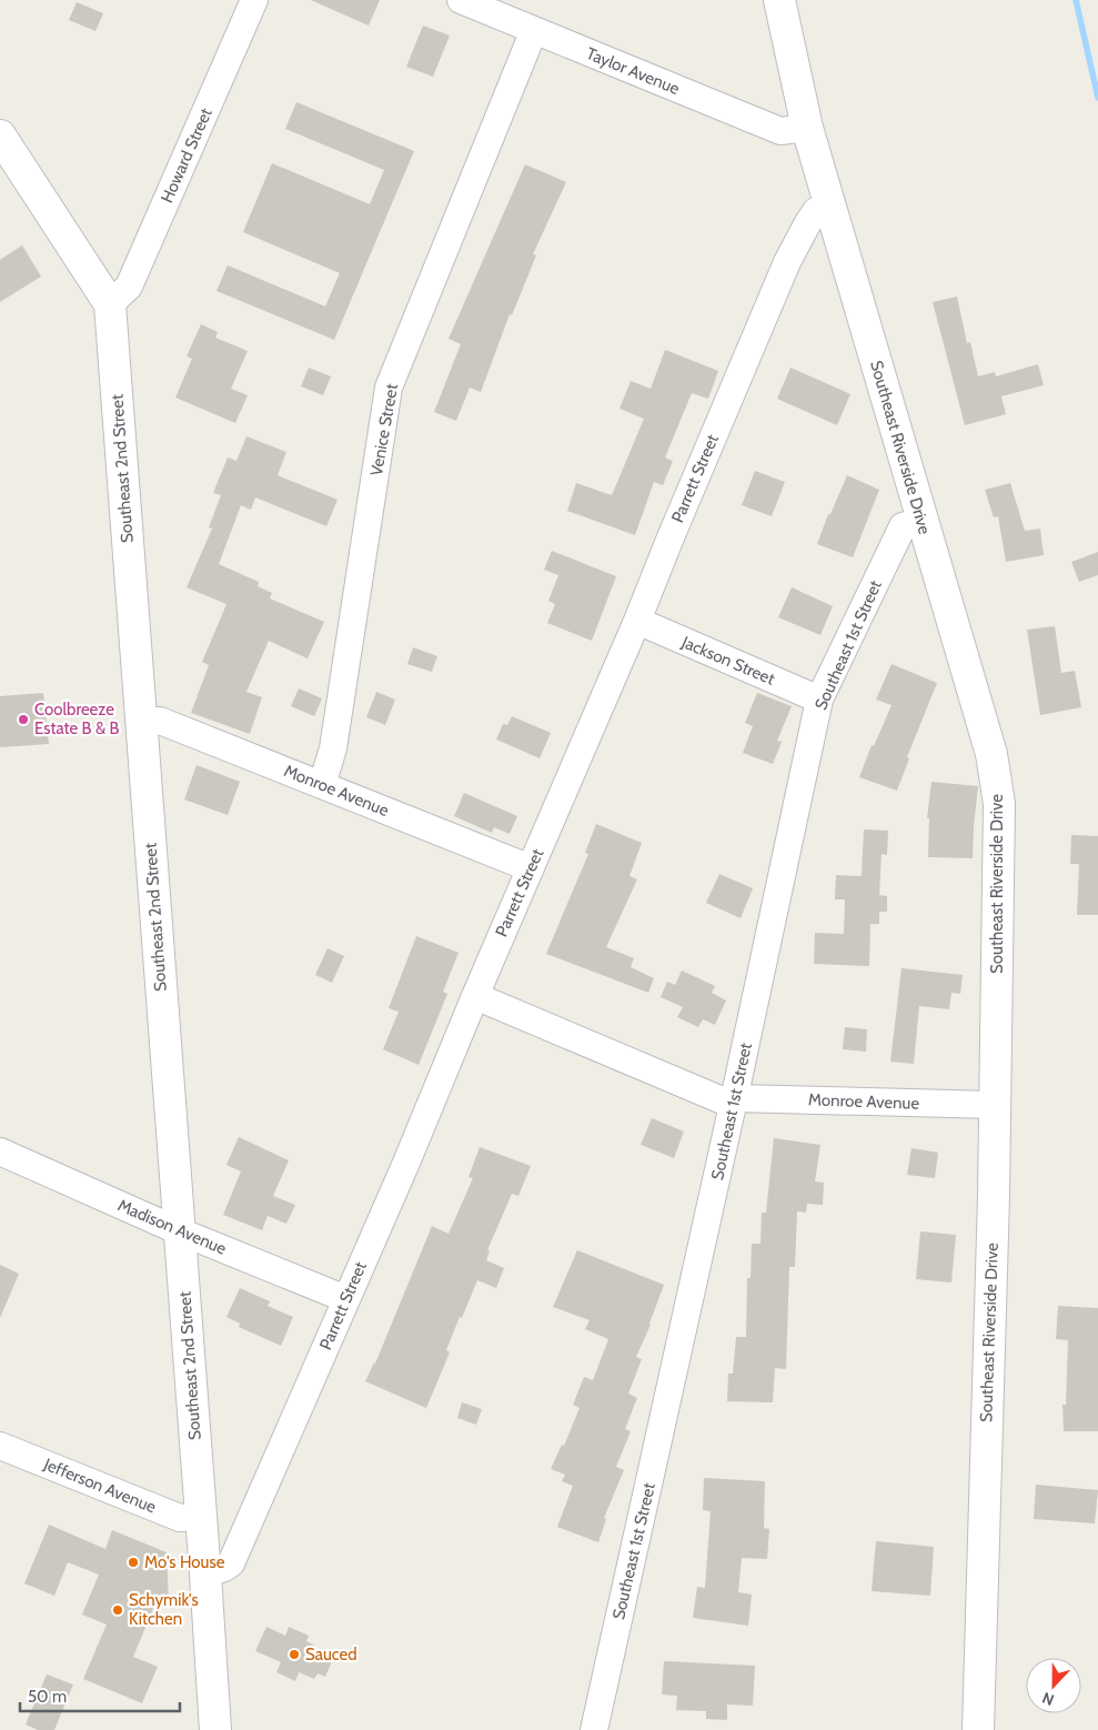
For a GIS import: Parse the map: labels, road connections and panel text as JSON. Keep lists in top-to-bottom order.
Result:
{
  "streets": {
    "street": [
      "Taylor Avenue",
      "Howard Street",
      "Venice Street",
      "Southeast Riverside Drive",
      "Southeast 2nd Street",
      "Parrett Street",
      "Southeast 1st Street",
      "Jackson Street",
      "Monroe Avenue",
      "Madison Avenue",
      "Jefferson Avenue"
    ]
  },
  "crossings": [
    ["Taylor Avenue", "Venice Street"],
    ["Taylor Avenue", "Southeast Riverside Drive"],
    ["Howard Street", "Southeast 2nd Street"],
    ["Venice Street", "Monroe Avenue"],
    ["Southeast Riverside Drive", "Parrett Street"],
    ["Southeast Riverside Drive", "Southeast 1st Street"],
    ["Southeast Riverside Drive", "Monroe Avenue"],
    ["Southeast 2nd Street", "Parrett Street"],
    ["Southeast 2nd Street", "Monroe Avenue"],
    ["Southeast 2nd Street", "Madison Avenue"],
    ["Southeast 2nd Street", "Jefferson Avenue"],
    ["Parrett Street", "Jackson Street"],
    ["Parrett Street", "Monroe Avenue"],
    ["Parrett Street", "Madison Avenue"],
    ["Southeast 1st Street", "Jackson Street"],
    ["Southeast 1st Street", "Monroe Avenue"]
  ],
  "places": [
    "Coolbreeze Estate B & B",
    "Mo's House",
    "Schymik's Kitchen",
    "Sauced"
  ],
  "scale_bar": "50 m",
  "north": "bottom"
}
